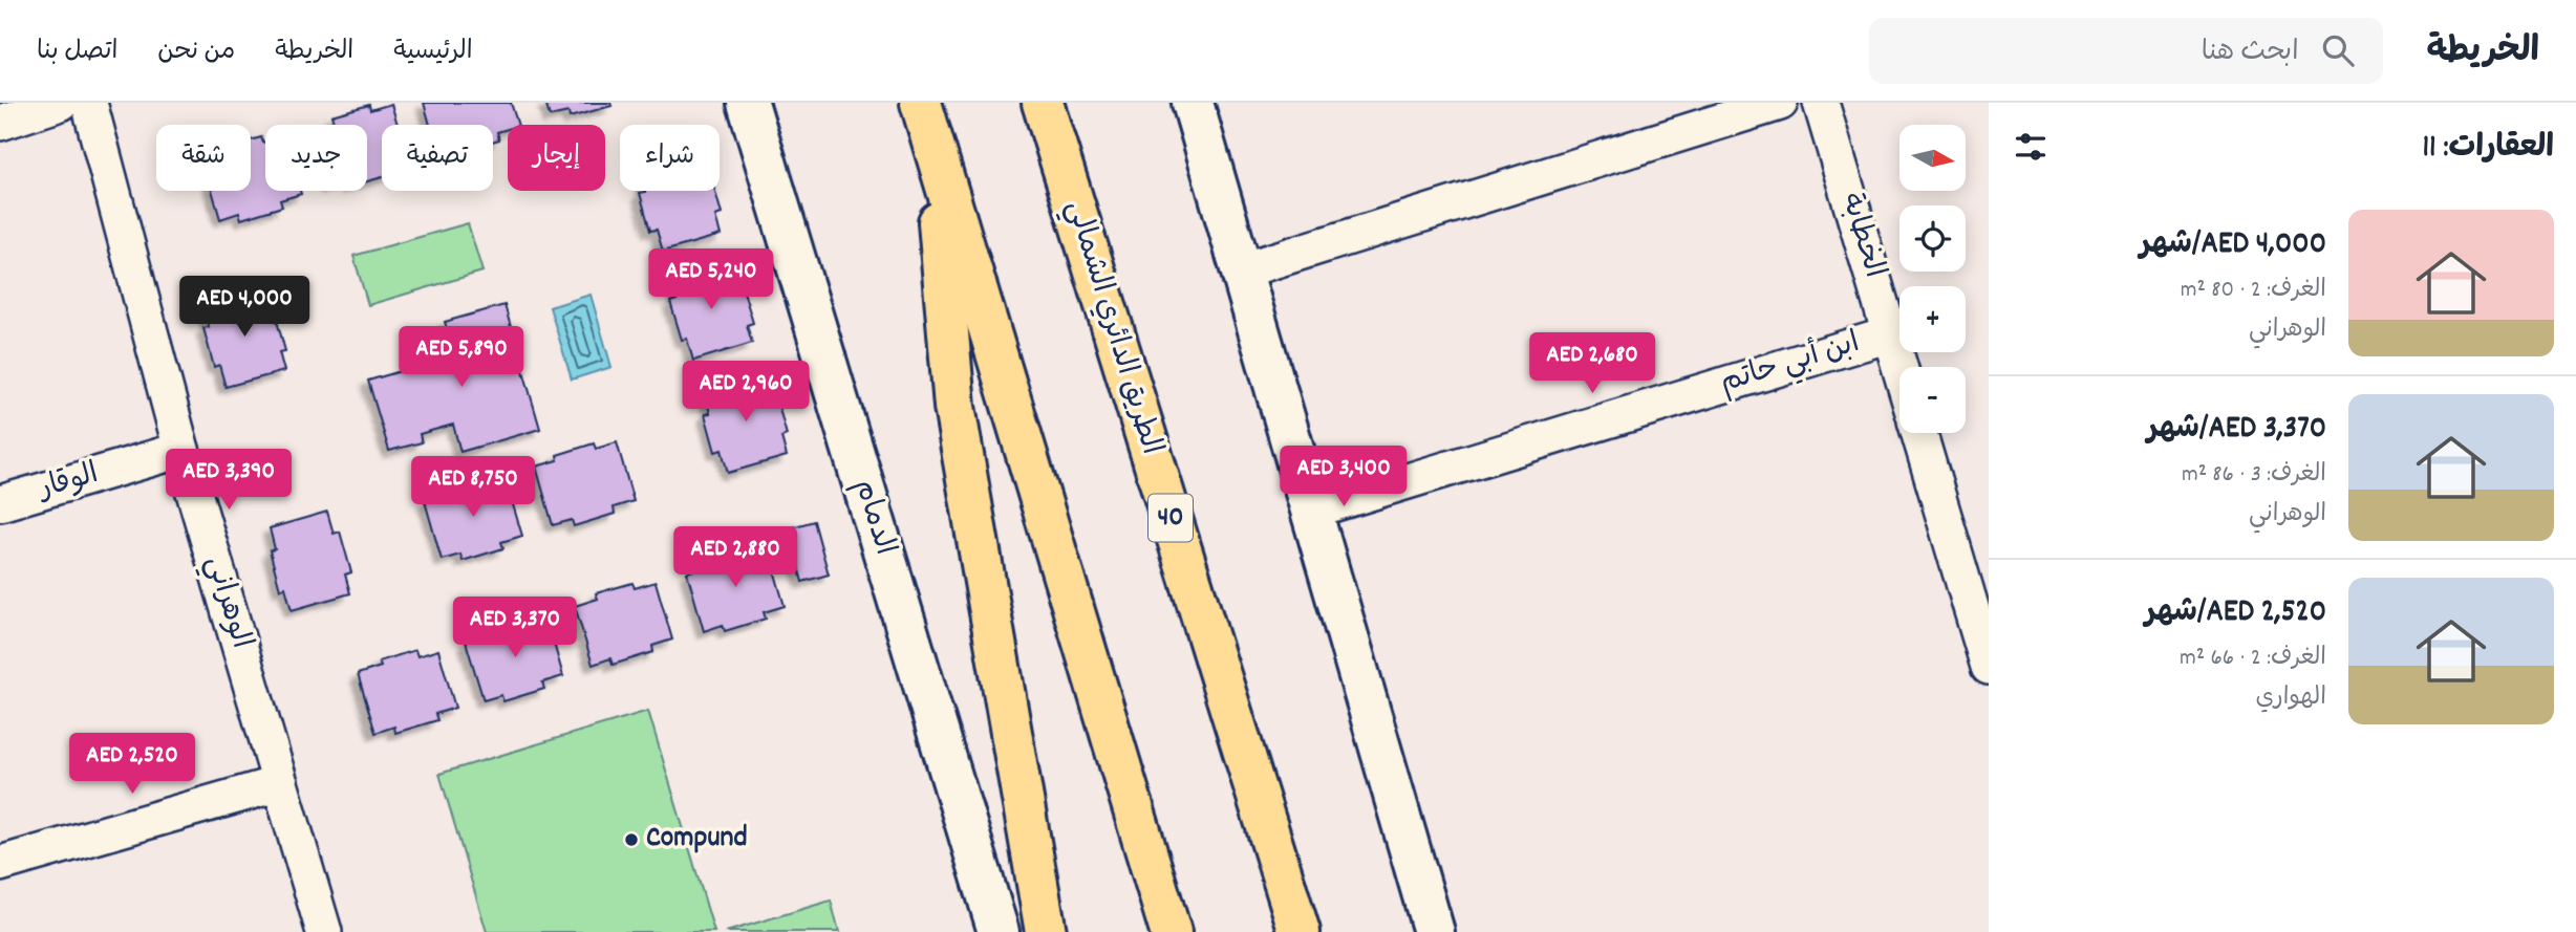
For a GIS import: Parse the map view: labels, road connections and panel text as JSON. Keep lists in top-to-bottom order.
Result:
{
  "streets": {
    "highway": ["الطريق الدائري الشمالي", "40"],
    "street": [
      "الخطابة",
      "ابن أبي حاتم",
      "الوقار",
      "الدمام",
      "الوهراني"
    ]
  },
  "crossings": [
    ["الخطابة", "ابن أبي حاتم"],
    ["الوقار", "الوهراني"]
  ],
  "places": ["Compund"],
  "north": "right",
  "page": {
    "header": "الخريطة",
    "search": "ابحث هنا",
    "nav": [
      "الرئيسية",
      "الخريطة",
      "من نحن",
      "اتصل بنا"
    ],
    "heading": "العقارات: 11",
    "map_buttons": ["+", "−"],
    "chip": [
      "شراء",
      "إيجار",
      "تصفية",
      "جديد",
      "شقة"
    ],
    "list": [
      {
        "name": "AED 4,000/شهر",
        "note": "الغرف: 2 · 80 m² · الوهراني"
      },
      {
        "name": "AED 3,370/شهر",
        "note": "الغرف: 3 · 86 m² · الوهراني"
      },
      {
        "name": "AED 2,520/شهر",
        "note": "الغرف: 2 · 66 m² · الهواري"
      }
    ],
    "price": [
      "AED 5,240",
      "AED 4,000",
      "AED 5,890",
      "AED 2,680",
      "AED 2,960",
      "AED 3,400",
      "AED 3,390",
      "AED 8,750",
      "AED 2,880",
      "AED 3,370",
      "AED 2,520"
    ]
  }
}
